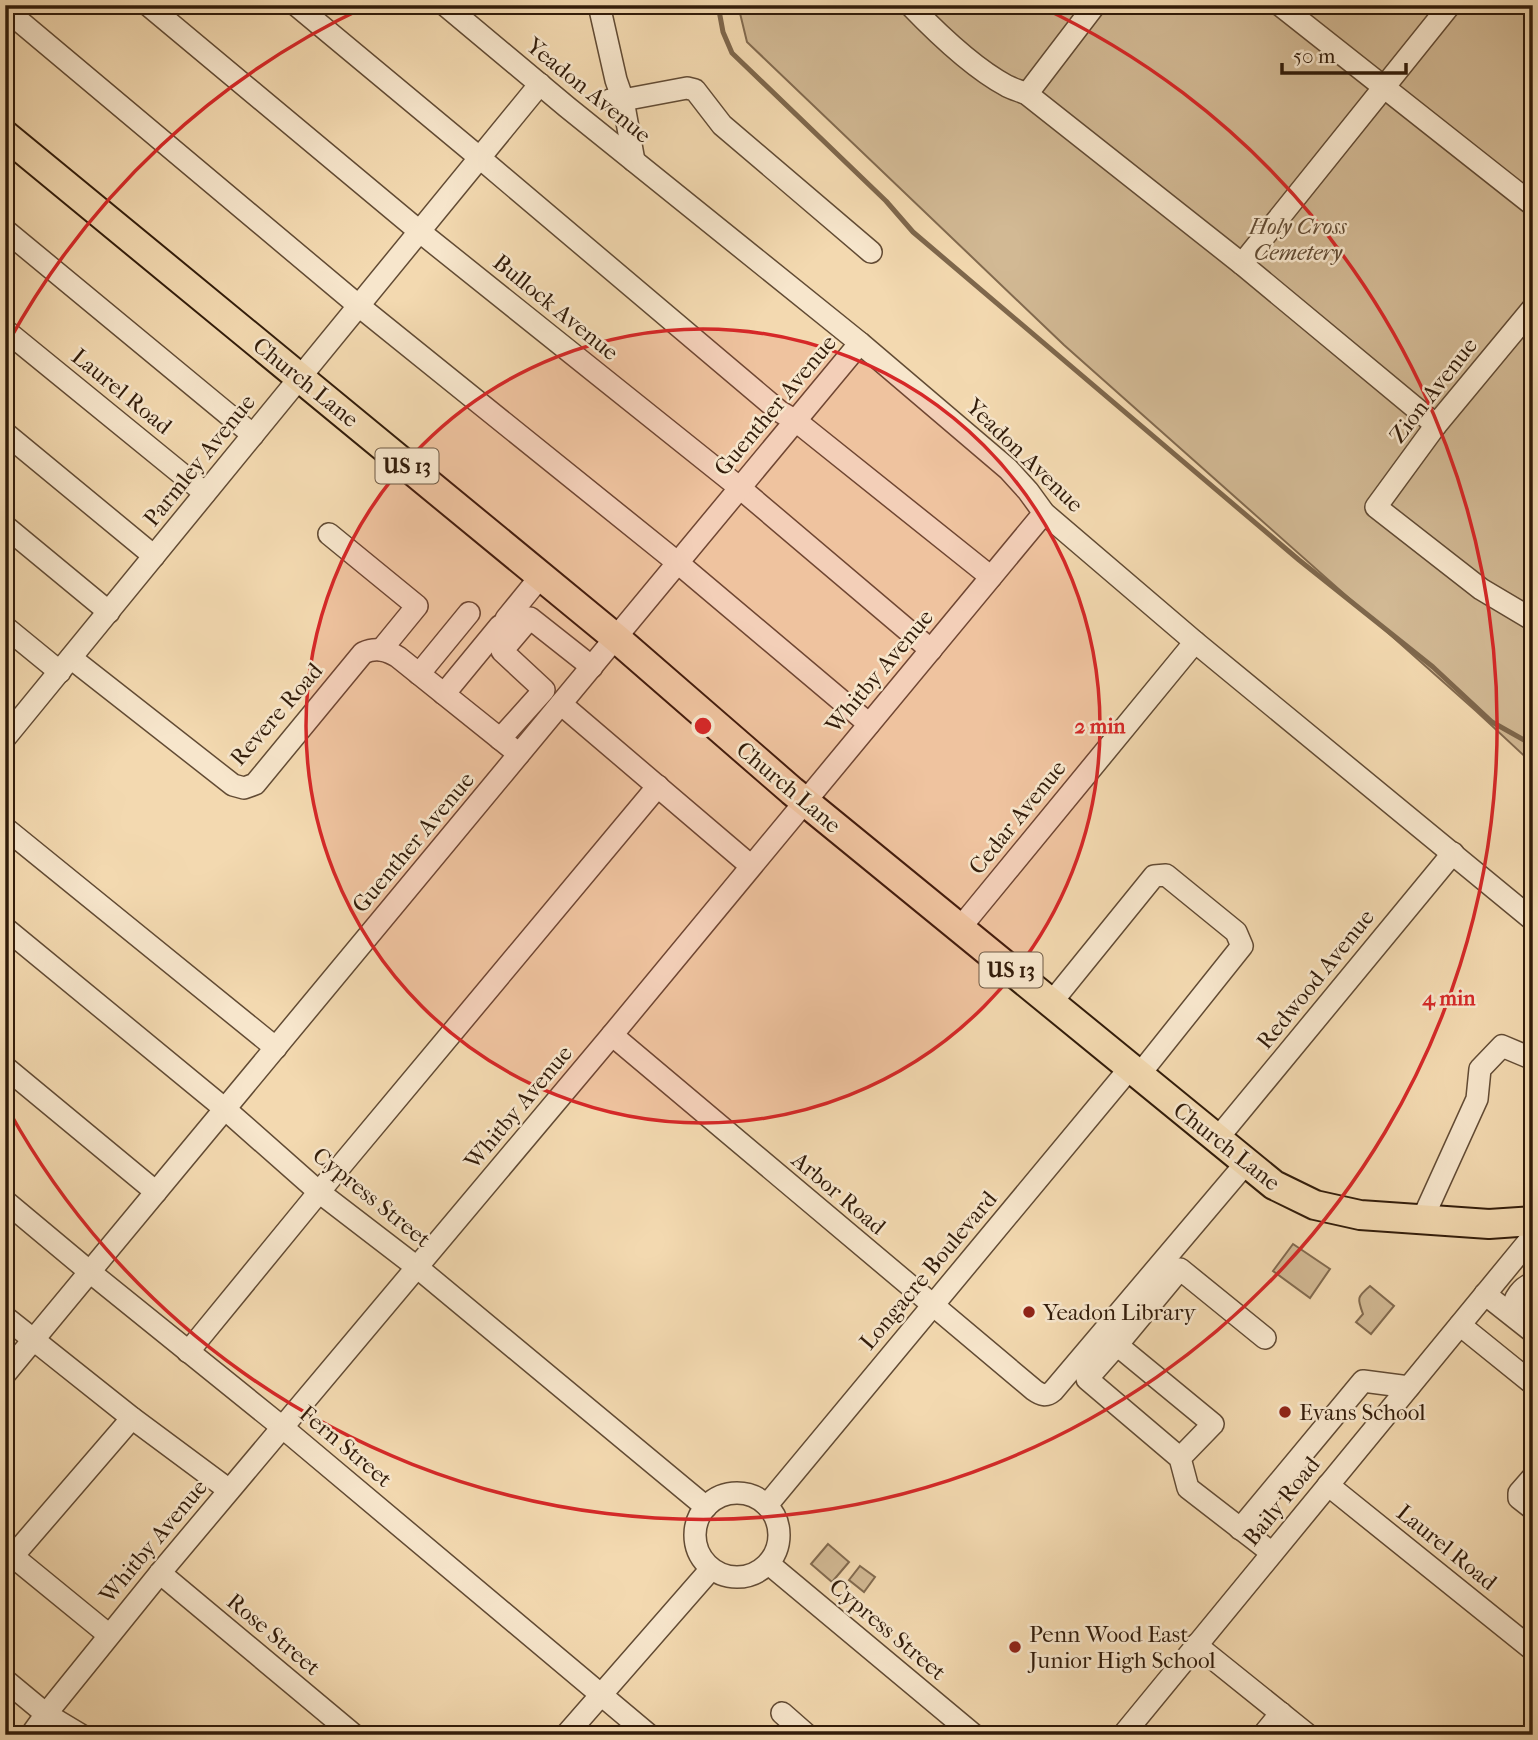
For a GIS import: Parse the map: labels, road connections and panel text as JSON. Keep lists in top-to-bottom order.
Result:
{
  "streets": {
    "main road": ["Church Lane", "US 13"],
    "street": [
      "Yeadon Avenue",
      "Bullock Avenue",
      "Zion Avenue",
      "Laurel Road",
      "Guenther Avenue",
      "Parmley Avenue",
      "Whitby Avenue",
      "Revere Road",
      "Cedar Avenue",
      "Redwood Avenue",
      "Arbor Road",
      "Cypress Street",
      "Longacre Boulevard",
      "Fern Street",
      "Baily Road",
      "Rose Street"
    ]
  },
  "crossings": [
    ["Yeadon Avenue", "Guenther Avenue"],
    ["Yeadon Avenue", "Parmley Avenue"],
    ["Yeadon Avenue", "Whitby Avenue"],
    ["Yeadon Avenue", "Cedar Avenue"],
    ["Yeadon Avenue", "Redwood Avenue"],
    ["Bullock Avenue", "Guenther Avenue"],
    ["Bullock Avenue", "Parmley Avenue"],
    ["Bullock Avenue", "Whitby Avenue"],
    ["Church Lane", "Guenther Avenue"],
    ["Church Lane", "Parmley Avenue"],
    ["Church Lane", "Whitby Avenue"],
    ["Church Lane", "Cedar Avenue"],
    ["Church Lane", "Redwood Avenue"],
    ["Church Lane", "Arbor Road"],
    ["Church Lane", "Longacre Boulevard"],
    ["Laurel Road", "Parmley Avenue"],
    ["Laurel Road", "Baily Road"],
    ["Guenther Avenue", "Cypress Street"],
    ["Guenther Avenue", "Fern Street"],
    ["Parmley Avenue", "Revere Road"],
    ["Whitby Avenue", "Arbor Road"],
    ["Whitby Avenue", "Cypress Street"],
    ["Whitby Avenue", "Fern Street"],
    ["Whitby Avenue", "Rose Street"],
    ["Arbor Road", "Longacre Boulevard"],
    ["Cypress Street", "Longacre Boulevard"]
  ],
  "parks": ["Holy Cross Cemetery"],
  "places": ["Yeadon Library", "Evans School", "Penn Wood East Junior High School"],
  "scale_bar": "50 m",
  "rings": ["2 min", "4 min"]
}
